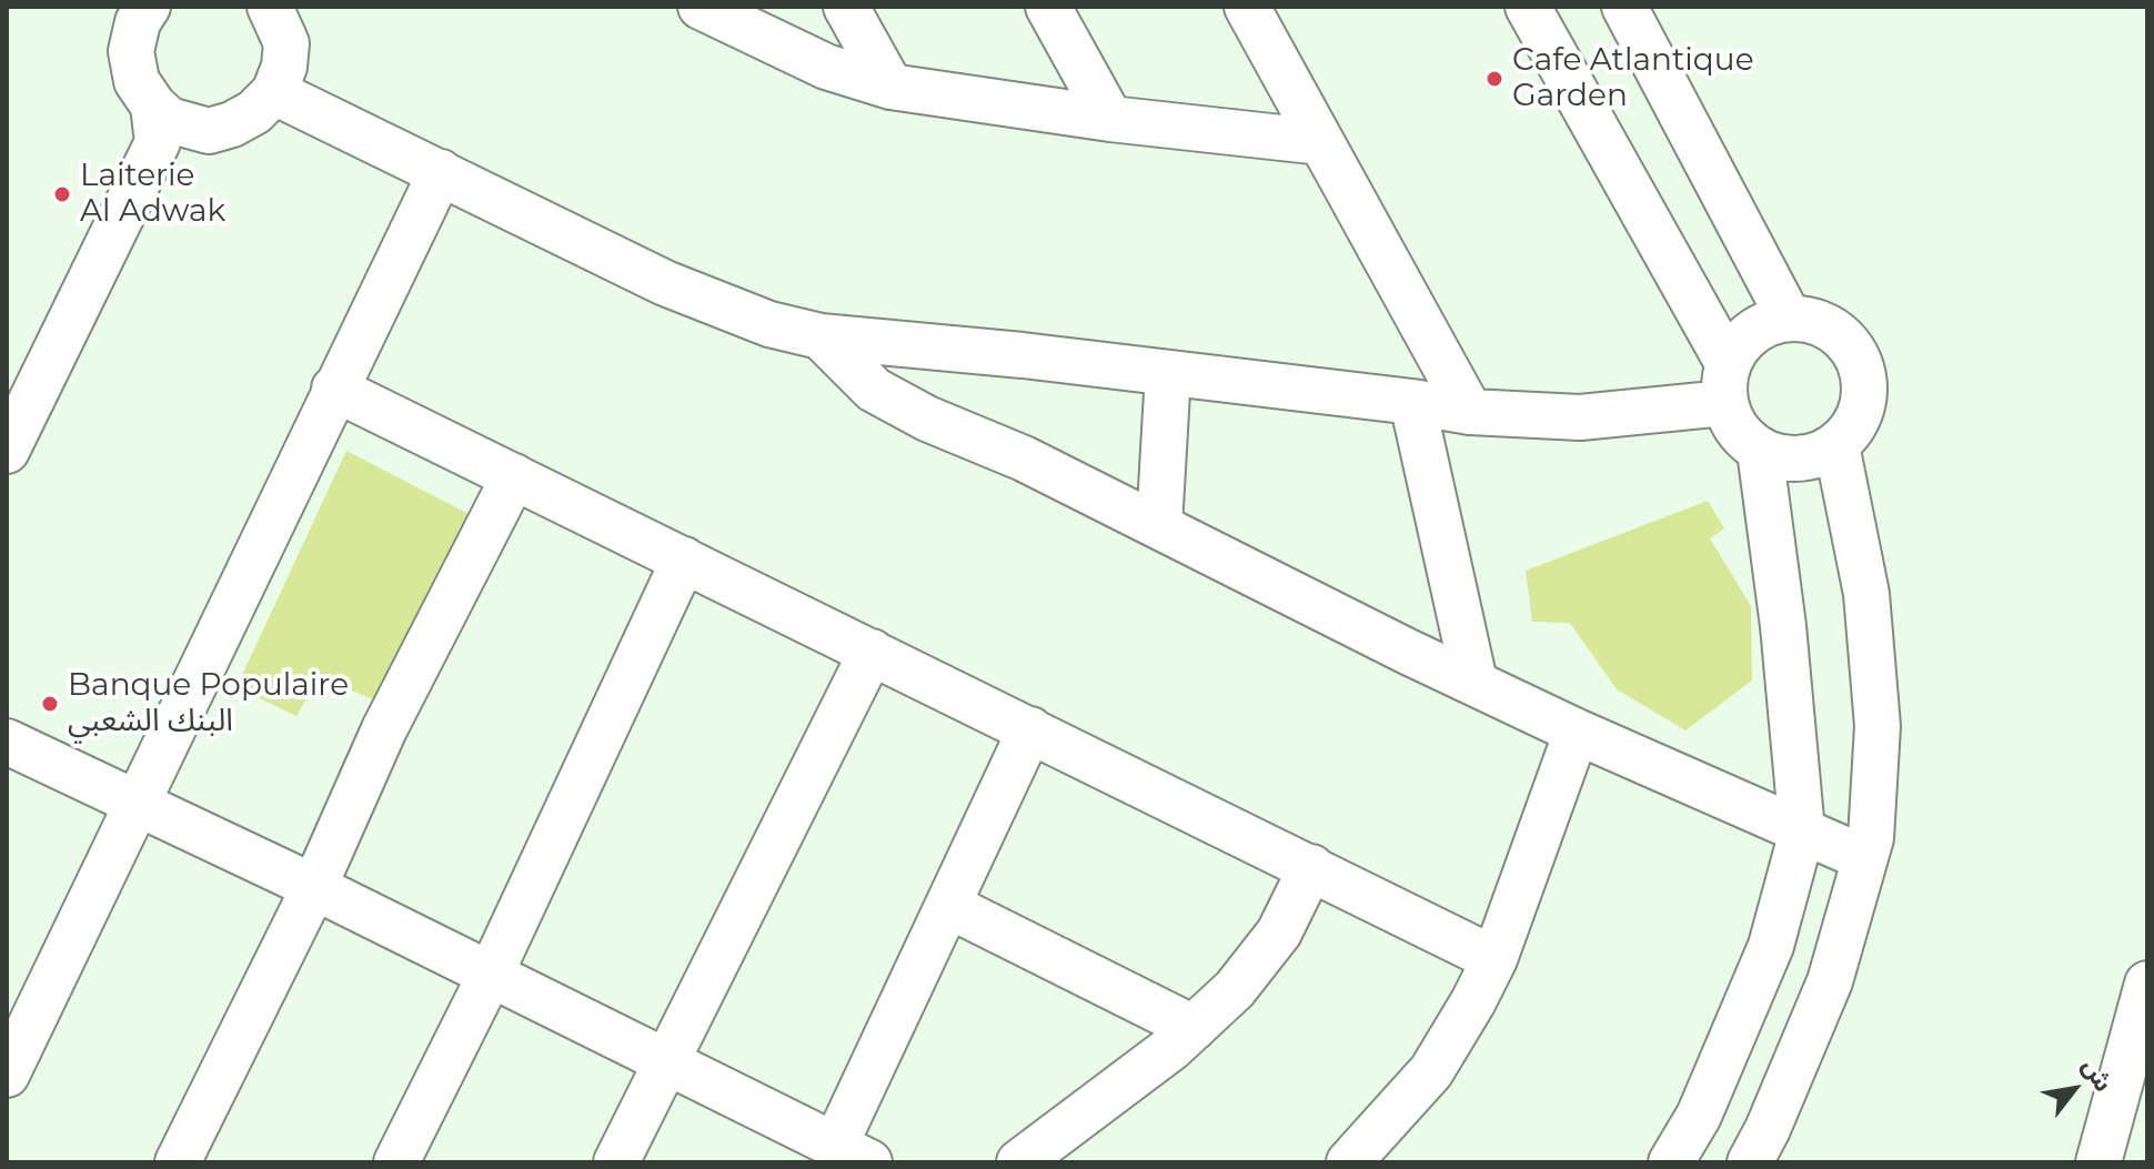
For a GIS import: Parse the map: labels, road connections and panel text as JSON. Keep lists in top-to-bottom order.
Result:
{
  "places": ["Cafe Atlantique Garden", "Laiterie Al Adwak", "Banque Populaire البنك الشعبي"],
  "north": "top right"
}
